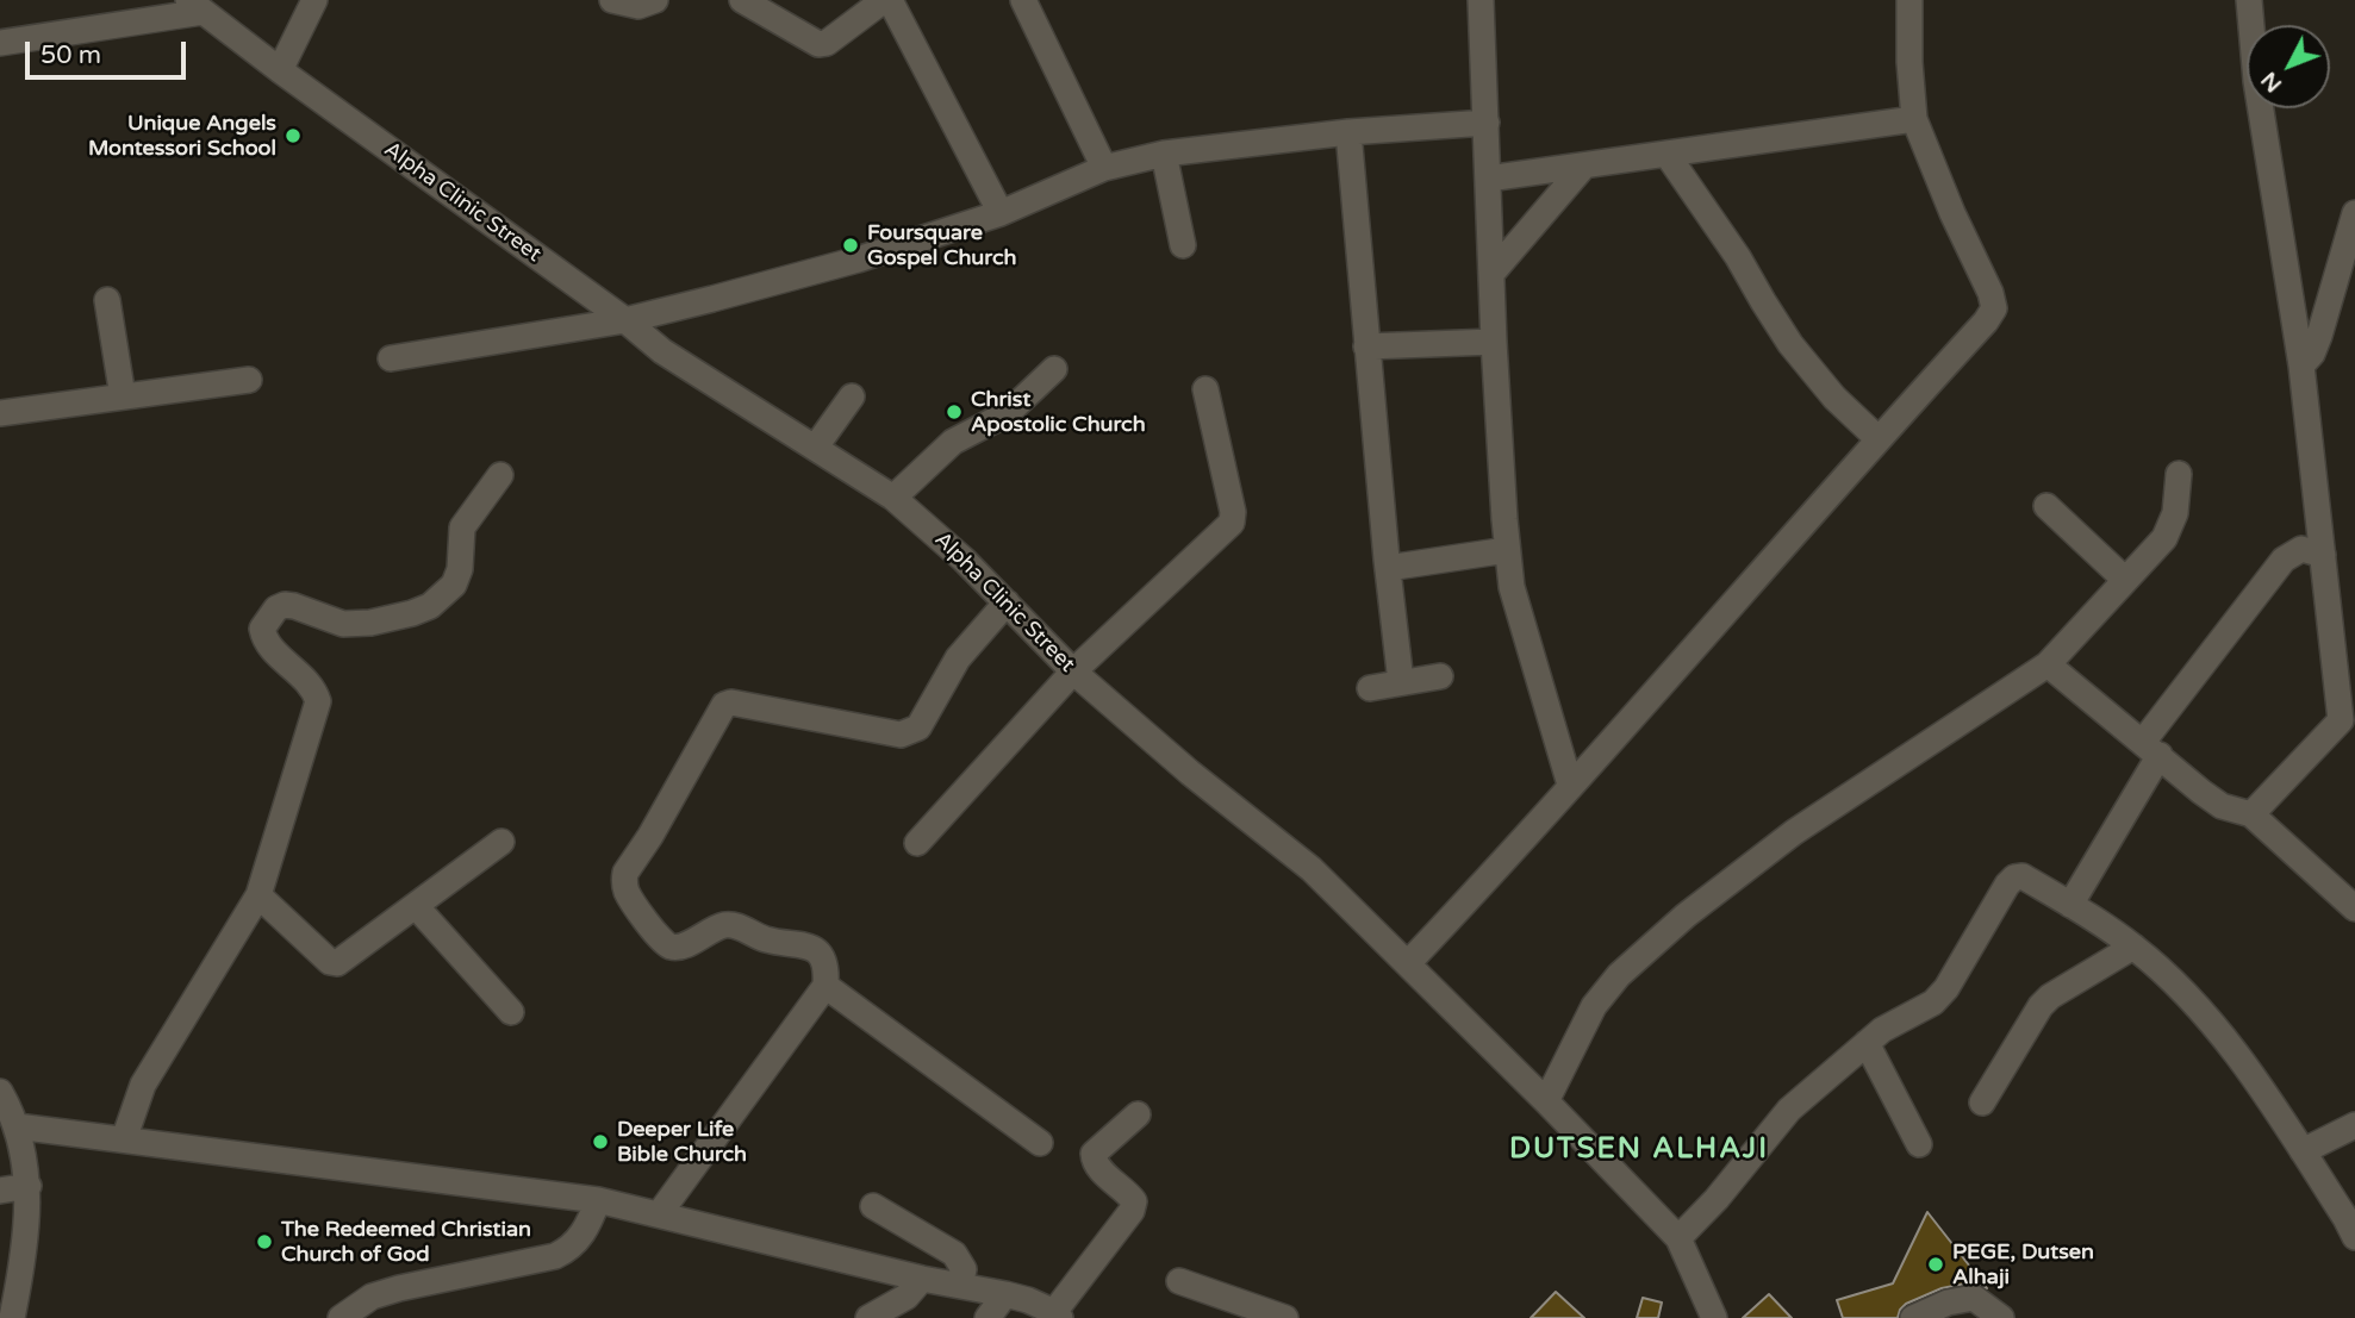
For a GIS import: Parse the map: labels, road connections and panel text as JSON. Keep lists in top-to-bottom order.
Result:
{
  "streets": {
    "street": ["Alpha Clinic Street"]
  },
  "districts": ["DUTSEN ALHAJI"],
  "places": [
    "Unique Angels Montessori School",
    "Foursquare Gospel Church",
    "Christ Apostolic Church",
    "Deeper Life Bible Church",
    "The Redeemed Christian Church of God",
    "PEGE, Dutsen Alhaji"
  ],
  "scale_bar": "50 m",
  "north": "bottom left"
}
